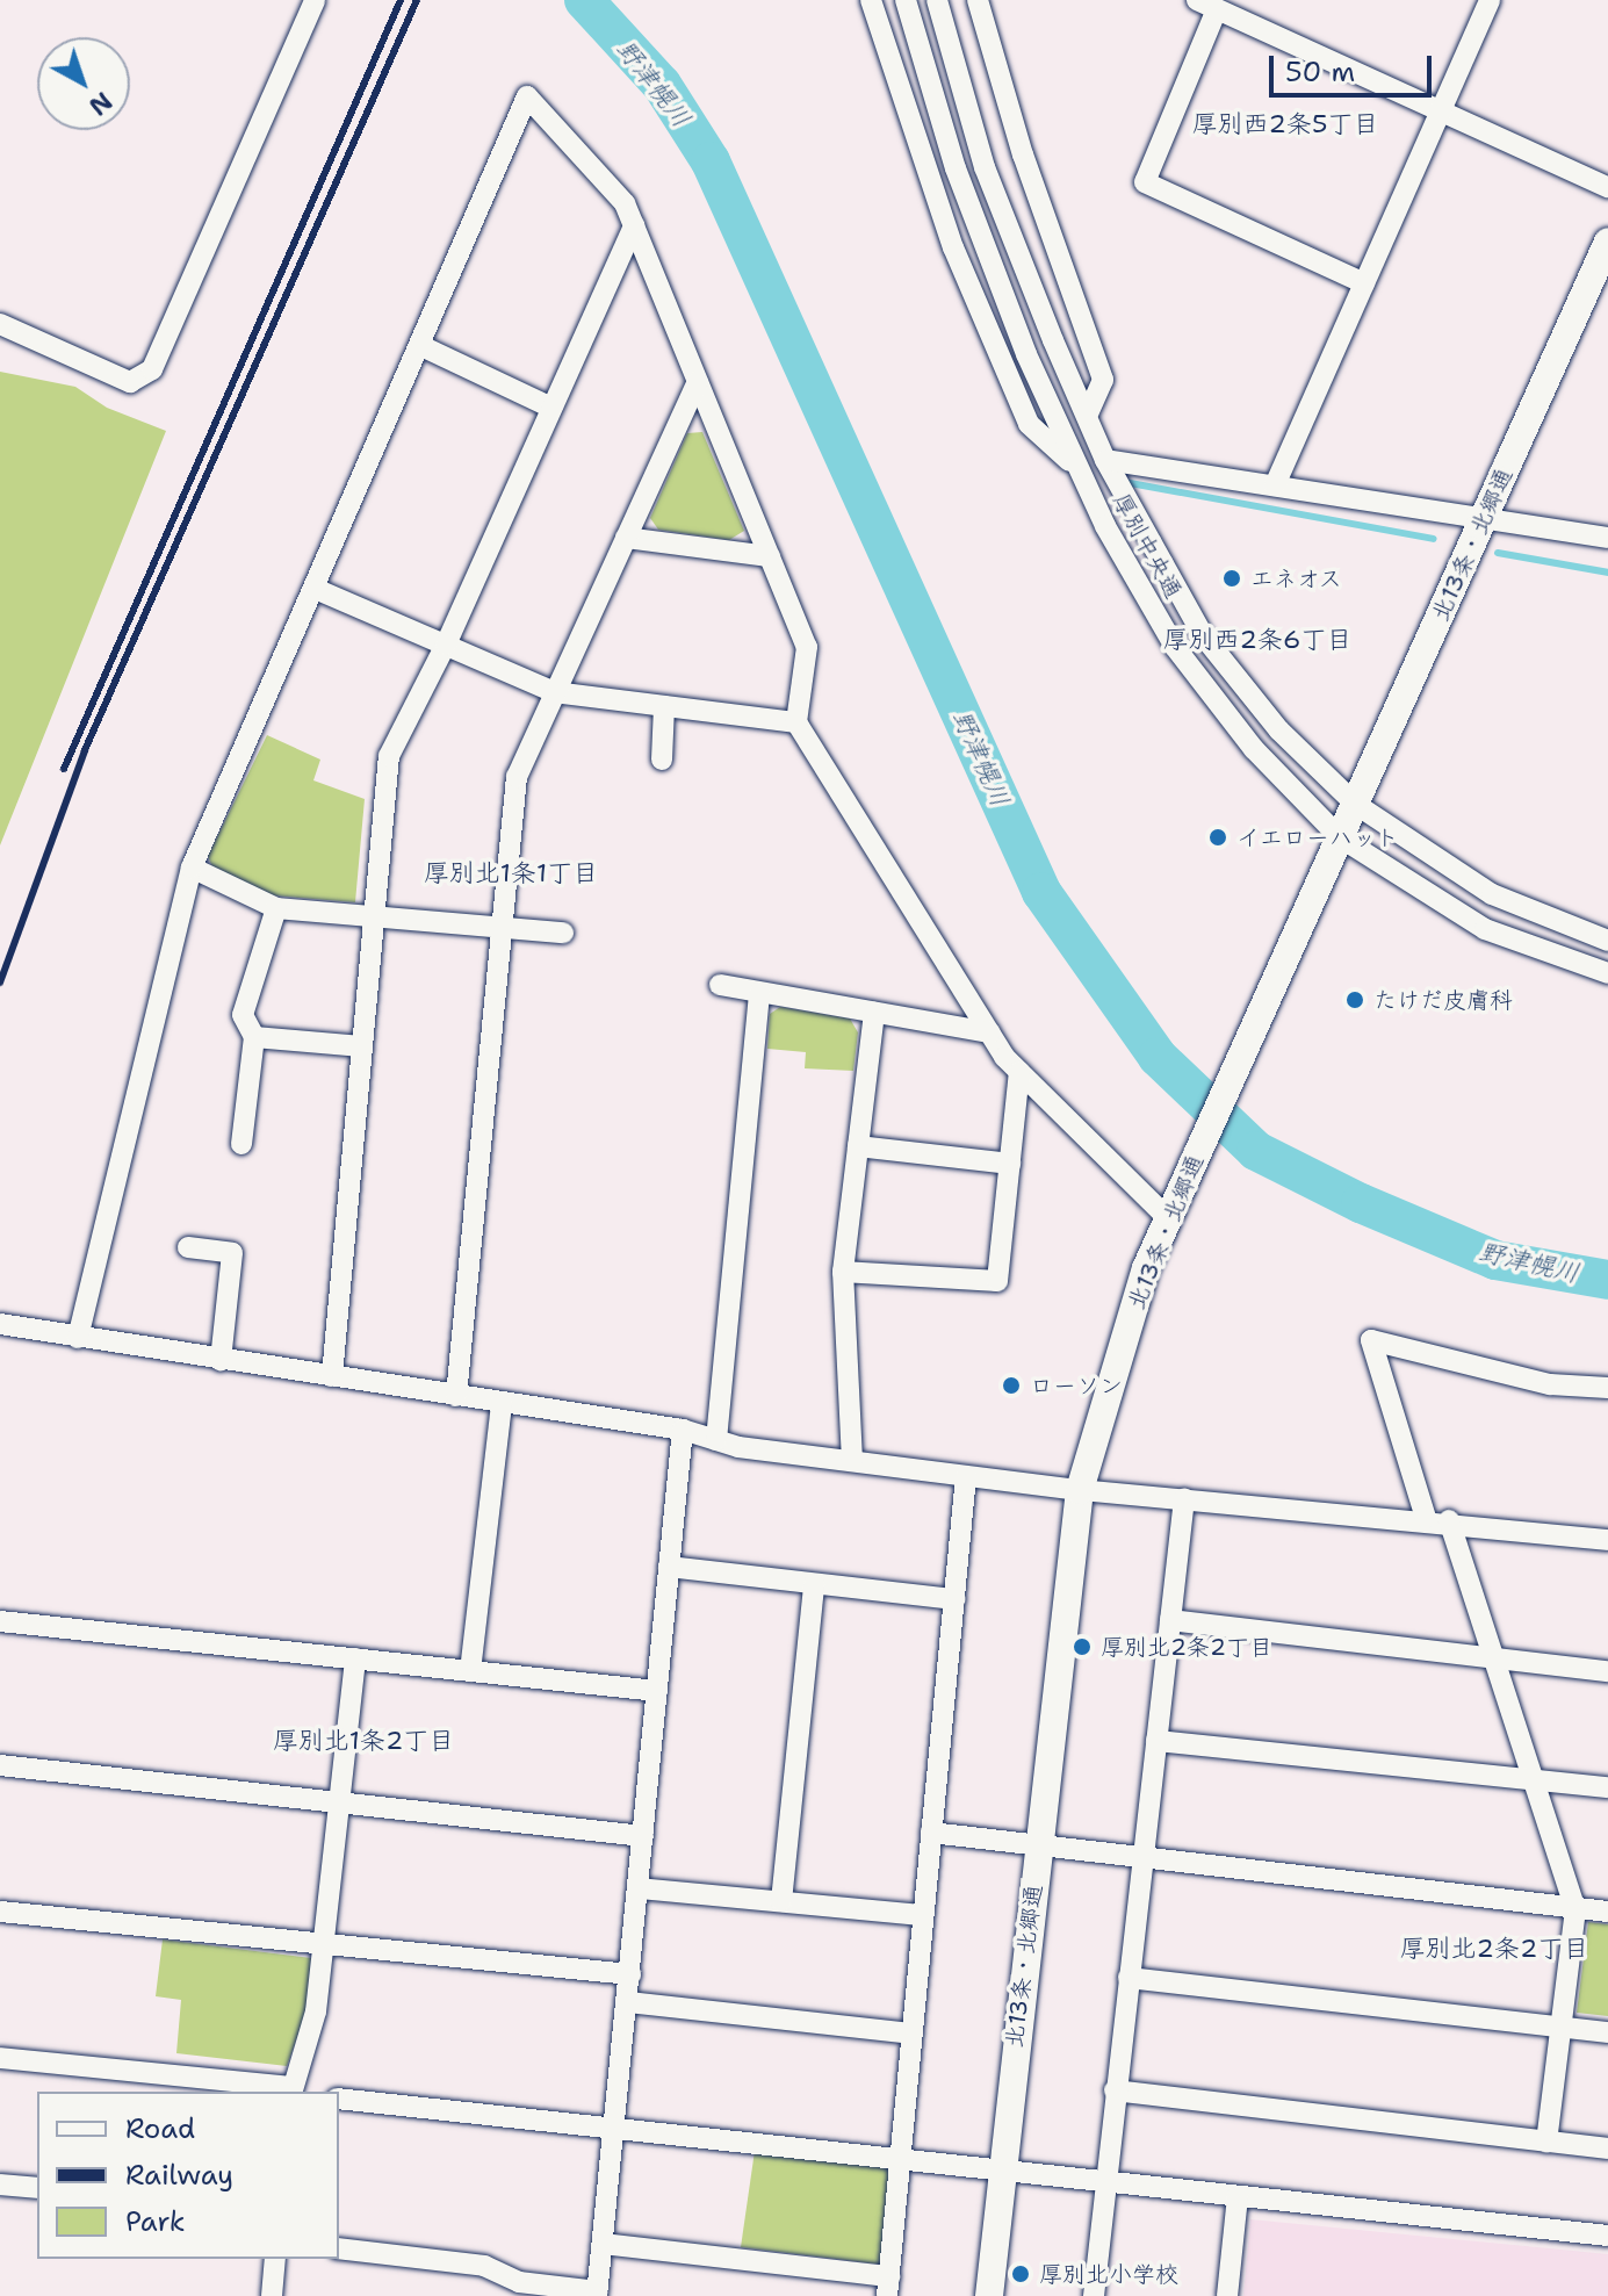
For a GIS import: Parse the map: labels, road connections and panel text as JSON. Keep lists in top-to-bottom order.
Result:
{
  "streets": {
    "main road": ["北13条・北郷通"],
    "street": ["厚別中央通"]
  },
  "crossings": [
    ["北13条・北郷通", "厚別中央通"]
  ],
  "districts": [
    "厚別西2条5丁目",
    "厚別西2条6丁目",
    "厚別北1条1丁目",
    "厚別北1条2丁目",
    "厚別北2条2丁目"
  ],
  "water": ["野津幌川"],
  "places": [
    "エネオス",
    "イエローハット",
    "たけだ皮膚科",
    "ローソン",
    "厚別北2条2丁目",
    "厚別北小学校"
  ],
  "legend": ["Road", "Railway", "Park"],
  "scale_bar": "50 m",
  "north": "bottom right"
}
